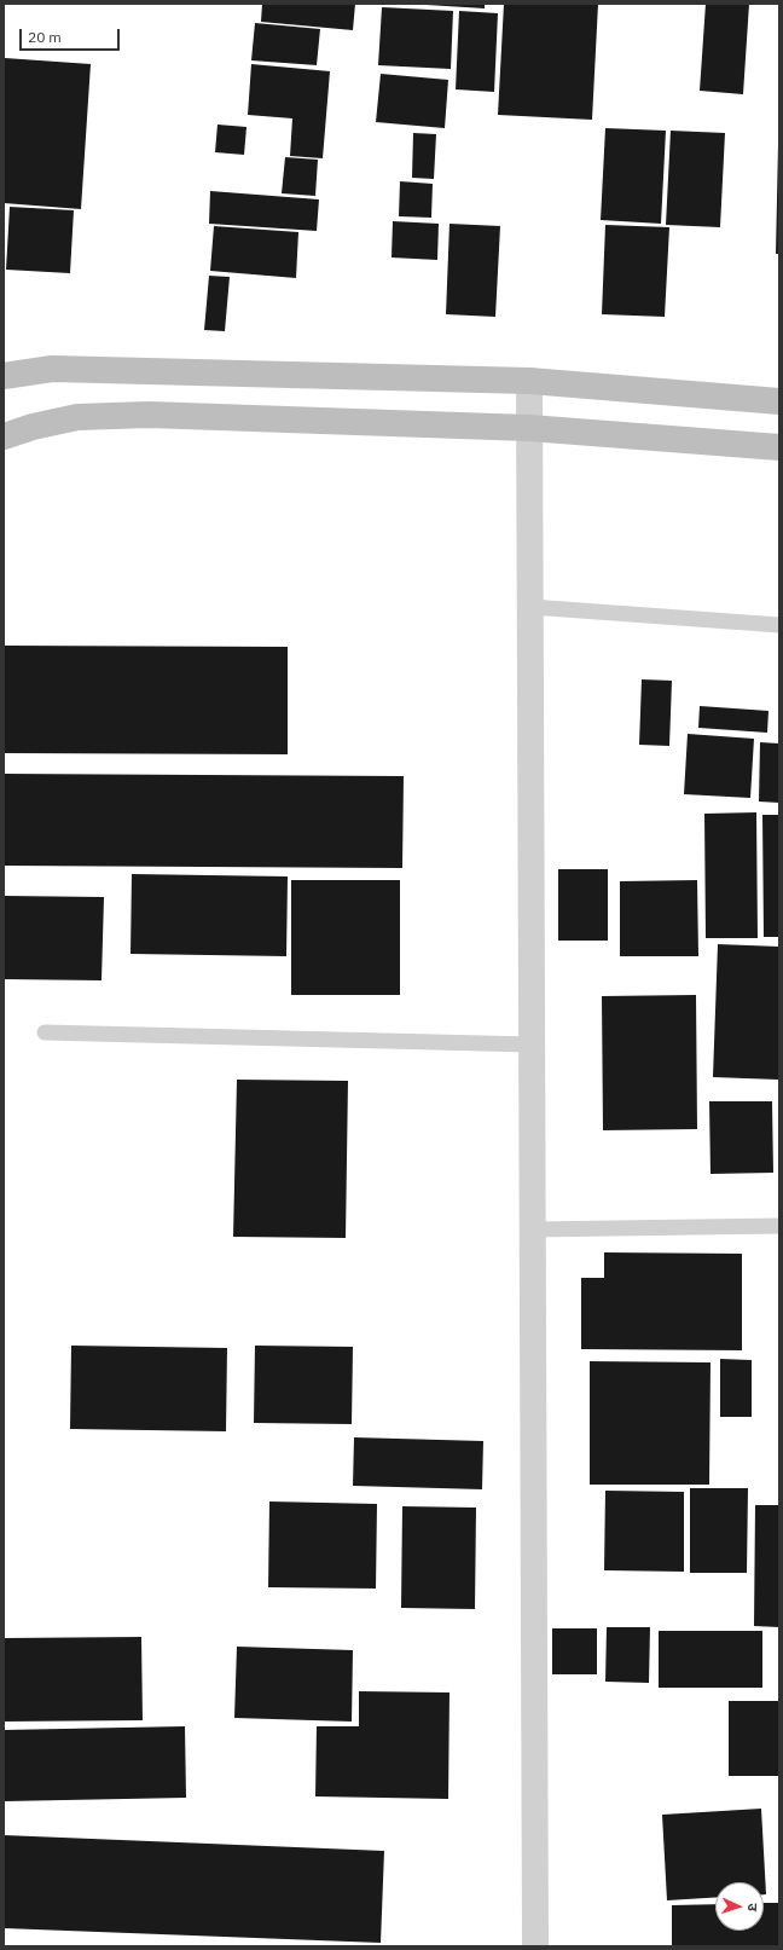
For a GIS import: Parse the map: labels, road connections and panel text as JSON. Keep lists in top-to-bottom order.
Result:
{
  "scale_bar": "20 m",
  "north": "right"
}
